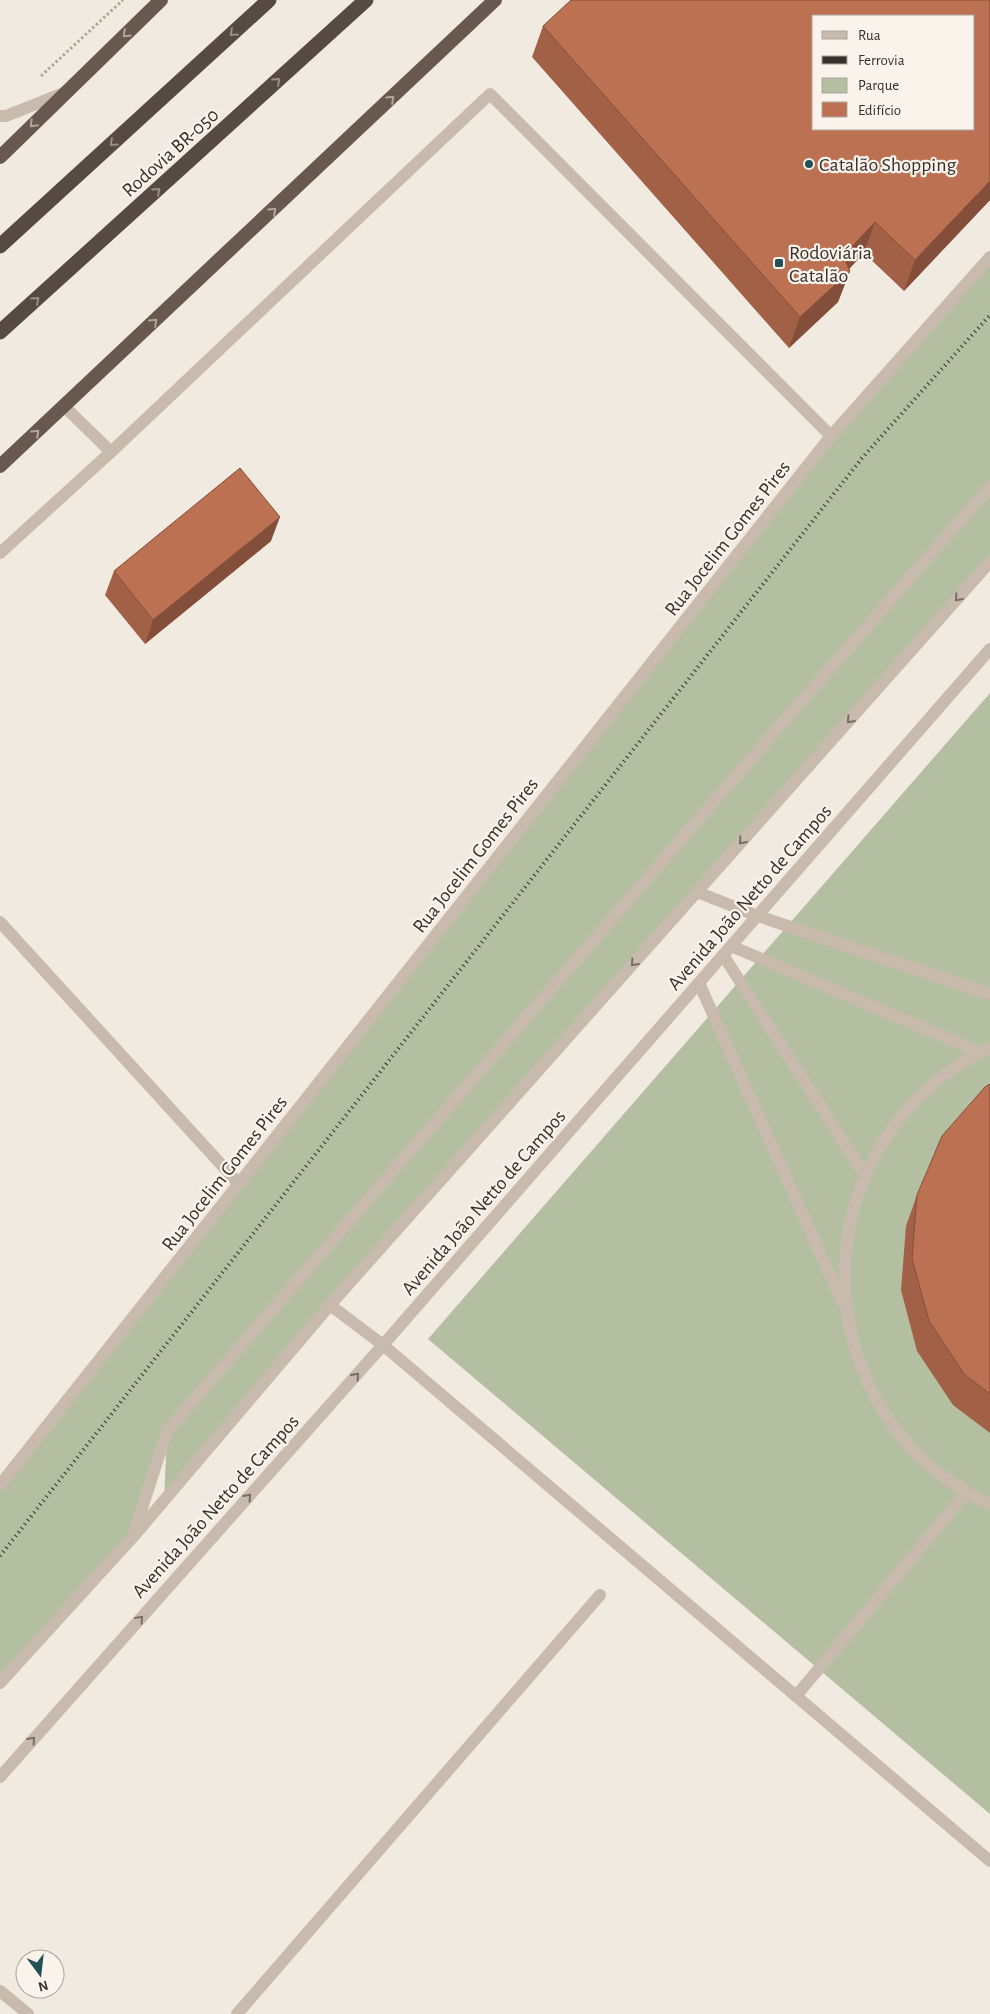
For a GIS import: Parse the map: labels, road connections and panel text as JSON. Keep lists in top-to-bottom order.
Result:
{
  "streets": {
    "highway": ["Rodovia BR-050"],
    "street": ["Rua Jocelim Gomes Pires", "Avenida João Netto de Campos"]
  },
  "places": {
    "other": ["Catalão Shopping"],
    "transit": ["Rodoviária Catalão"]
  },
  "legend": [
    "Rua",
    "Ferrovia",
    "Parque",
    "Edifício"
  ],
  "north": "bottom"
}
